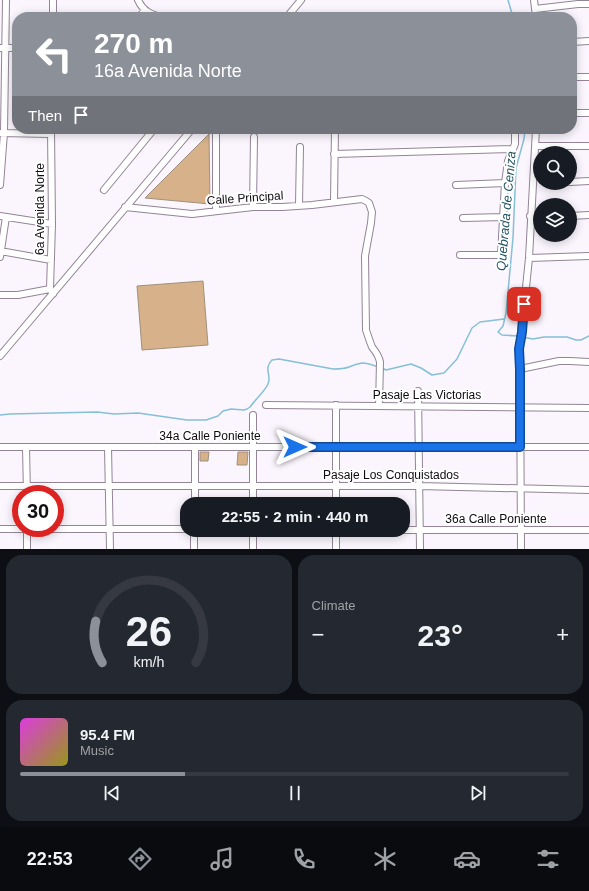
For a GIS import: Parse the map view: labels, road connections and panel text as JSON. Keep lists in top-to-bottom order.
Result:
{
  "streets": {
    "street": [
      "Calle Principal",
      "6a Avenida Norte",
      "Pasaje Las Victorias",
      "34a Calle Poniente",
      "Pasaje Los Conquistados",
      "36a Calle Poniente"
    ]
  },
  "crossings": [
    ["Calle Principal", "Pasaje Las Victorias"]
  ],
  "water": ["Quebrada de Ceniza"],
  "page": {
    "turn": ["270 m", "16a Avenida Norte"],
    "then": "Then",
    "limit": "30",
    "trip": "22:55 · 2 min · 440 m",
    "tile": "Climate",
    "heat": ["−", "23°", "+"],
    "song": ["95.4 FM", "Music"],
    "tabs": "22:53",
    "gauge": ["26", "km/h"]
  }
}
